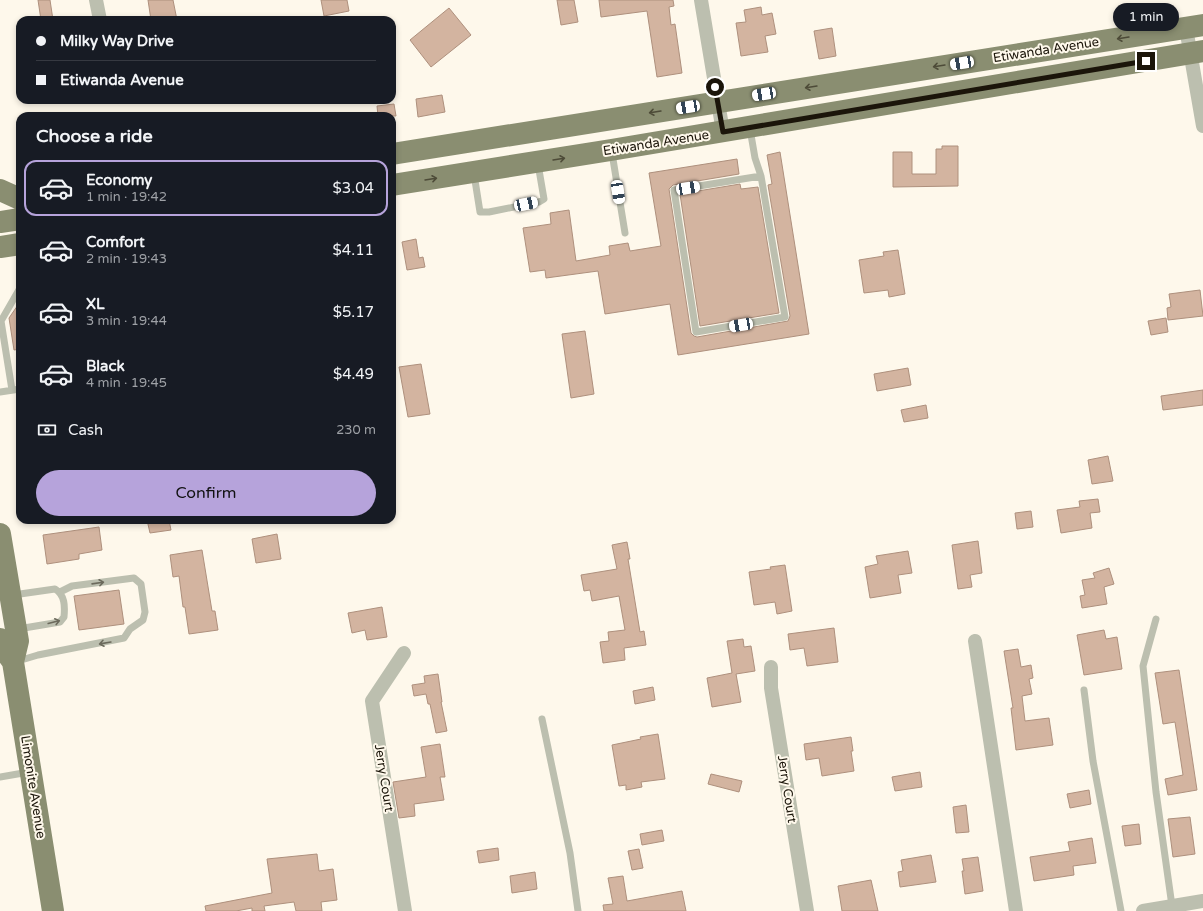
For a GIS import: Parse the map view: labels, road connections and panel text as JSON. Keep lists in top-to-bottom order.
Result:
{
  "streets": {
    "main road": ["Etiwanda Avenue", "Limonite Avenue"],
    "street": ["Jerry Court"]
  },
  "page": {
    "bubble": "1 min",
    "banner": ["Milky Way Drive", "Etiwanda Avenue"],
    "heading": "Choose a ride",
    "list": [
      {
        "name": "Economy",
        "note": "1 min · 19:42",
        "value": "$3.04"
      },
      {
        "name": "Comfort",
        "note": "2 min · 19:43",
        "value": "$4.11"
      },
      {
        "name": "XL",
        "note": "3 min · 19:44",
        "value": "$5.17"
      },
      {
        "name": "Black",
        "note": "4 min · 19:45",
        "value": "$4.49"
      }
    ],
    "pay": ["Cash", "230 m"],
    "buttons": "Confirm"
  }
}
